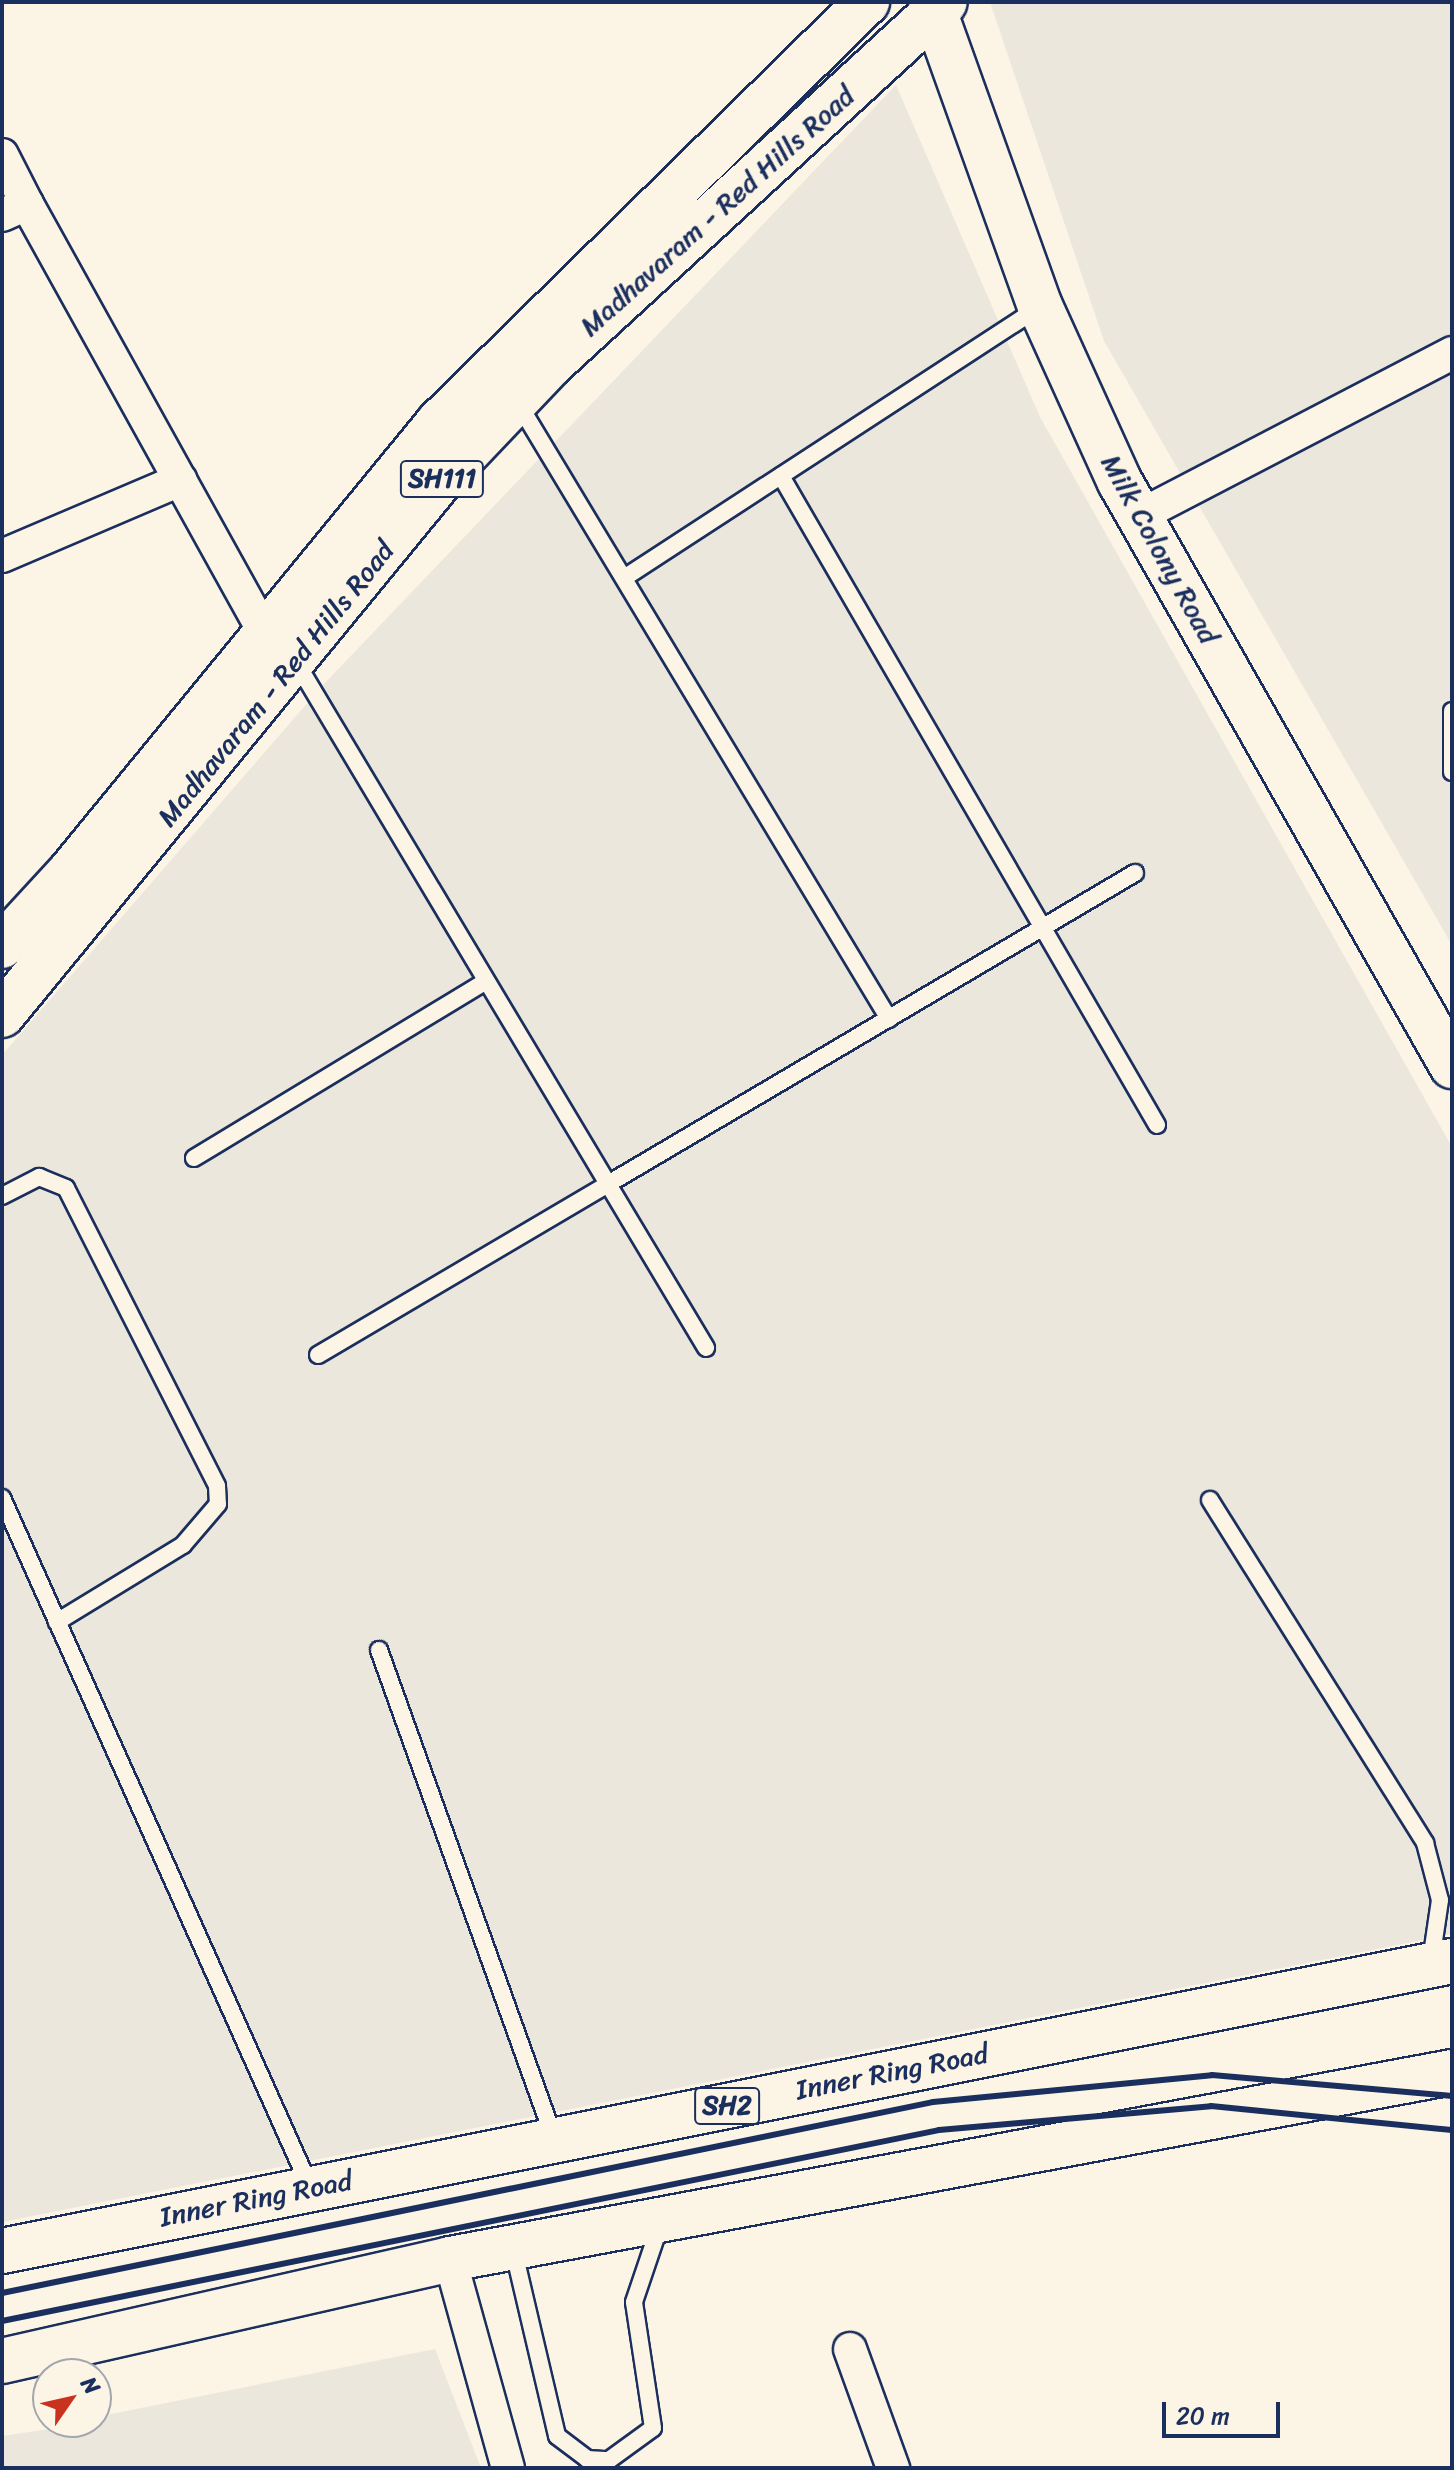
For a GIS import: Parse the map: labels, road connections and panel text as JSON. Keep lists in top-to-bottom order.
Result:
{
  "streets": {
    "main road": [
      "Madhavaram - Red Hills Road",
      "SH111",
      "Milk Colony Road",
      "Inner Ring Road",
      "SH2"
    ]
  },
  "crossings": [
    ["Madhavaram - Red Hills Road", "Milk Colony Road"]
  ],
  "scale_bar": "20 m",
  "north": "top right"
}
